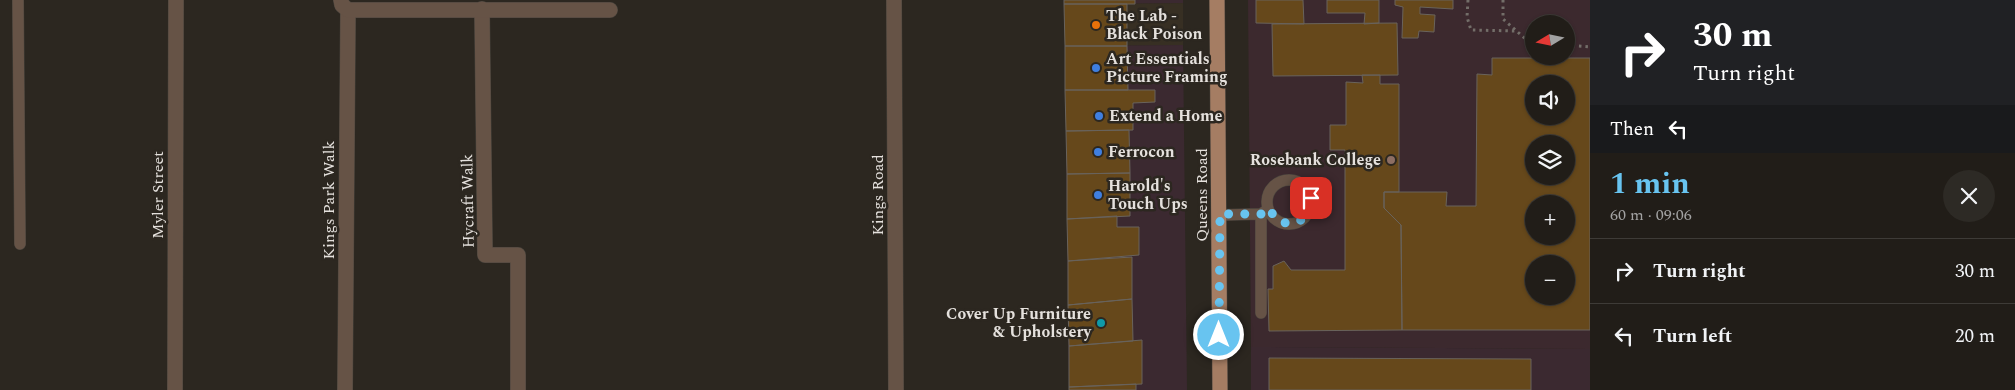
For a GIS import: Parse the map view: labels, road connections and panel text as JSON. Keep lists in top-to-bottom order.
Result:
{
  "streets": {
    "main road": ["Queens Road"],
    "street": [
      "Myler Street",
      "Kings Road",
      "Kings Park Walk",
      "Hycraft Walk"
    ]
  },
  "places": [
    "The Lab - Black Poison",
    "Art Essentials Picture Framing",
    "Extend a Home",
    "Ferrocon",
    "Rosebank College",
    "Harold's Touch Ups",
    "Cover Up Furniture & Upholstery"
  ],
  "north": "left",
  "page": {
    "turn": ["30 m", "Turn right"],
    "map_buttons": ["+", "−"],
    "then": "Then",
    "heading": ["1 min", "60 m · 09:06"],
    "list": [
      {
        "name": "Turn right",
        "value": "30 m"
      },
      {
        "name": "Turn left",
        "value": "20 m"
      }
    ]
  }
}
